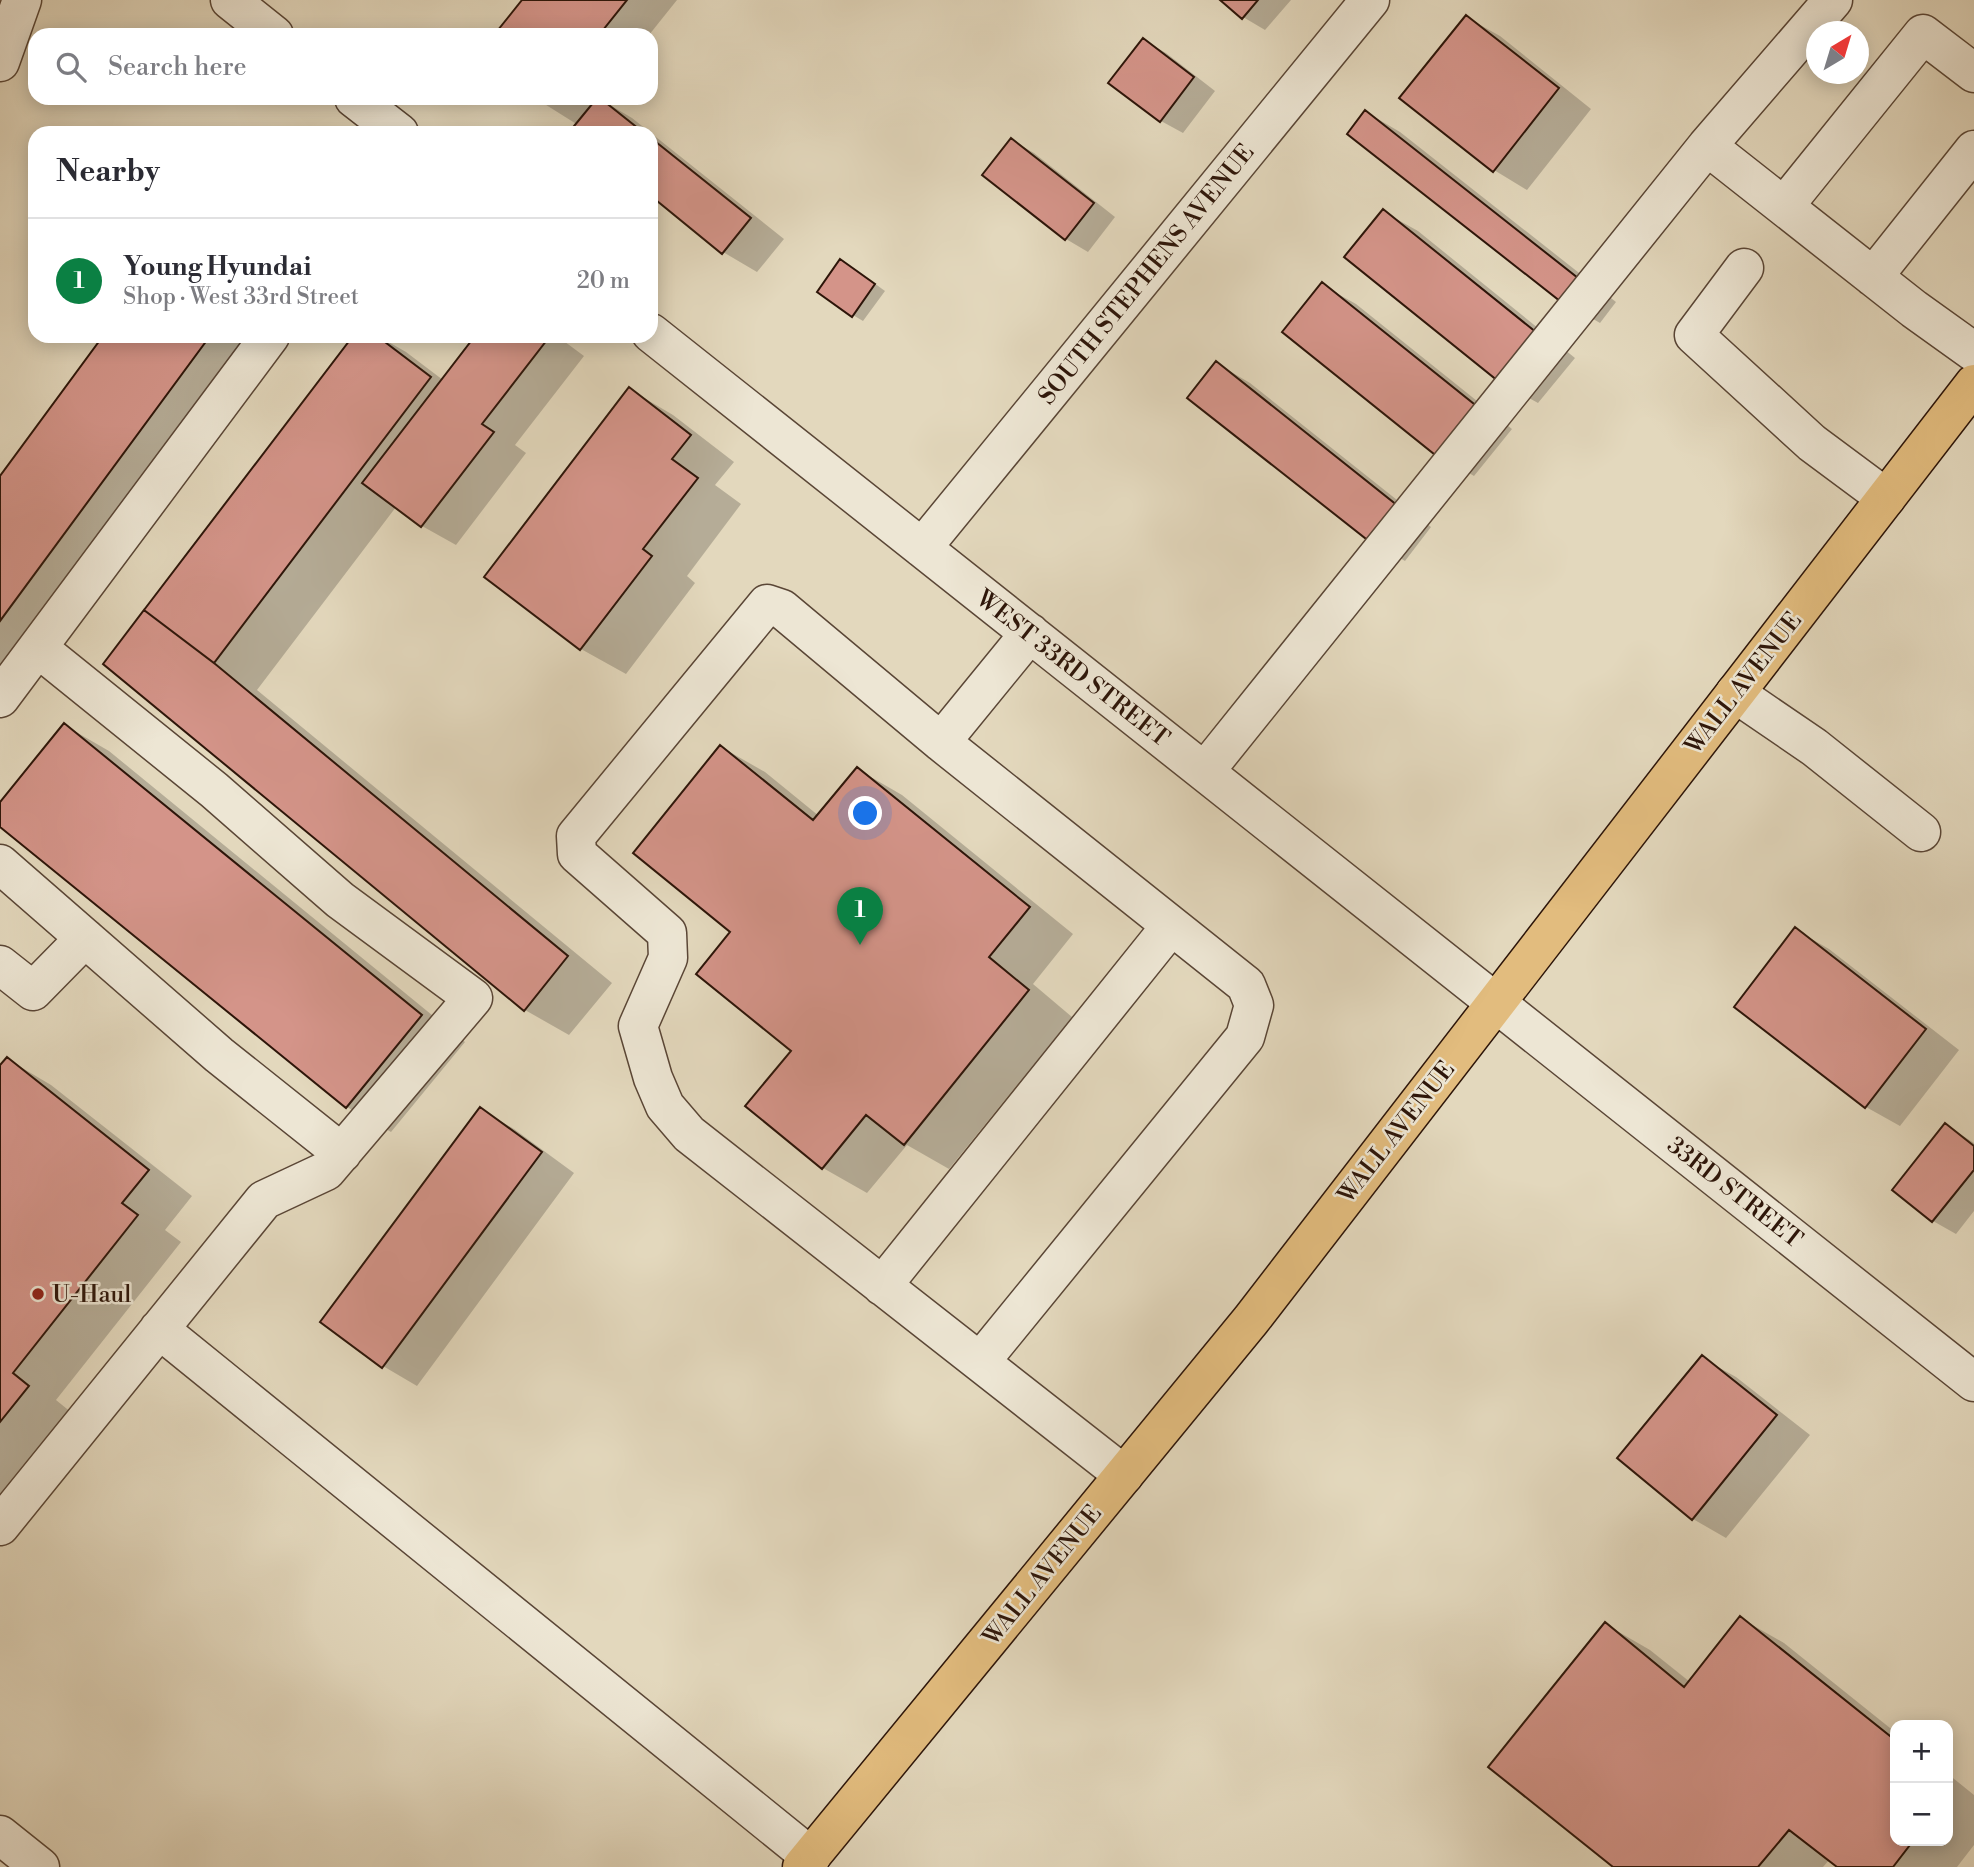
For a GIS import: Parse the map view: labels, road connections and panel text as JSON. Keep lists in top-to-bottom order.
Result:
{
  "streets": {
    "main road": ["WALL AVENUE"],
    "street": ["SOUTH STEPHENS AVENUE", "WEST 33RD STREET", "33RD STREET"]
  },
  "crossings": [
    ["SOUTH STEPHENS AVENUE", "WEST 33RD STREET"],
    ["WEST 33RD STREET", "WALL AVENUE"],
    ["WEST 33RD STREET", "33RD STREET"],
    ["WALL AVENUE", "33RD STREET"]
  ],
  "places": ["U-Haul"],
  "north": "top right",
  "page": {
    "search": "Search here",
    "heading": "Nearby",
    "list": [
      {
        "mark": "1",
        "name": "Young Hyundai",
        "note": "Shop · West 33rd Street",
        "value": "20 m"
      }
    ],
    "pins": "1",
    "map_buttons": ["+", "−"]
  }
}
